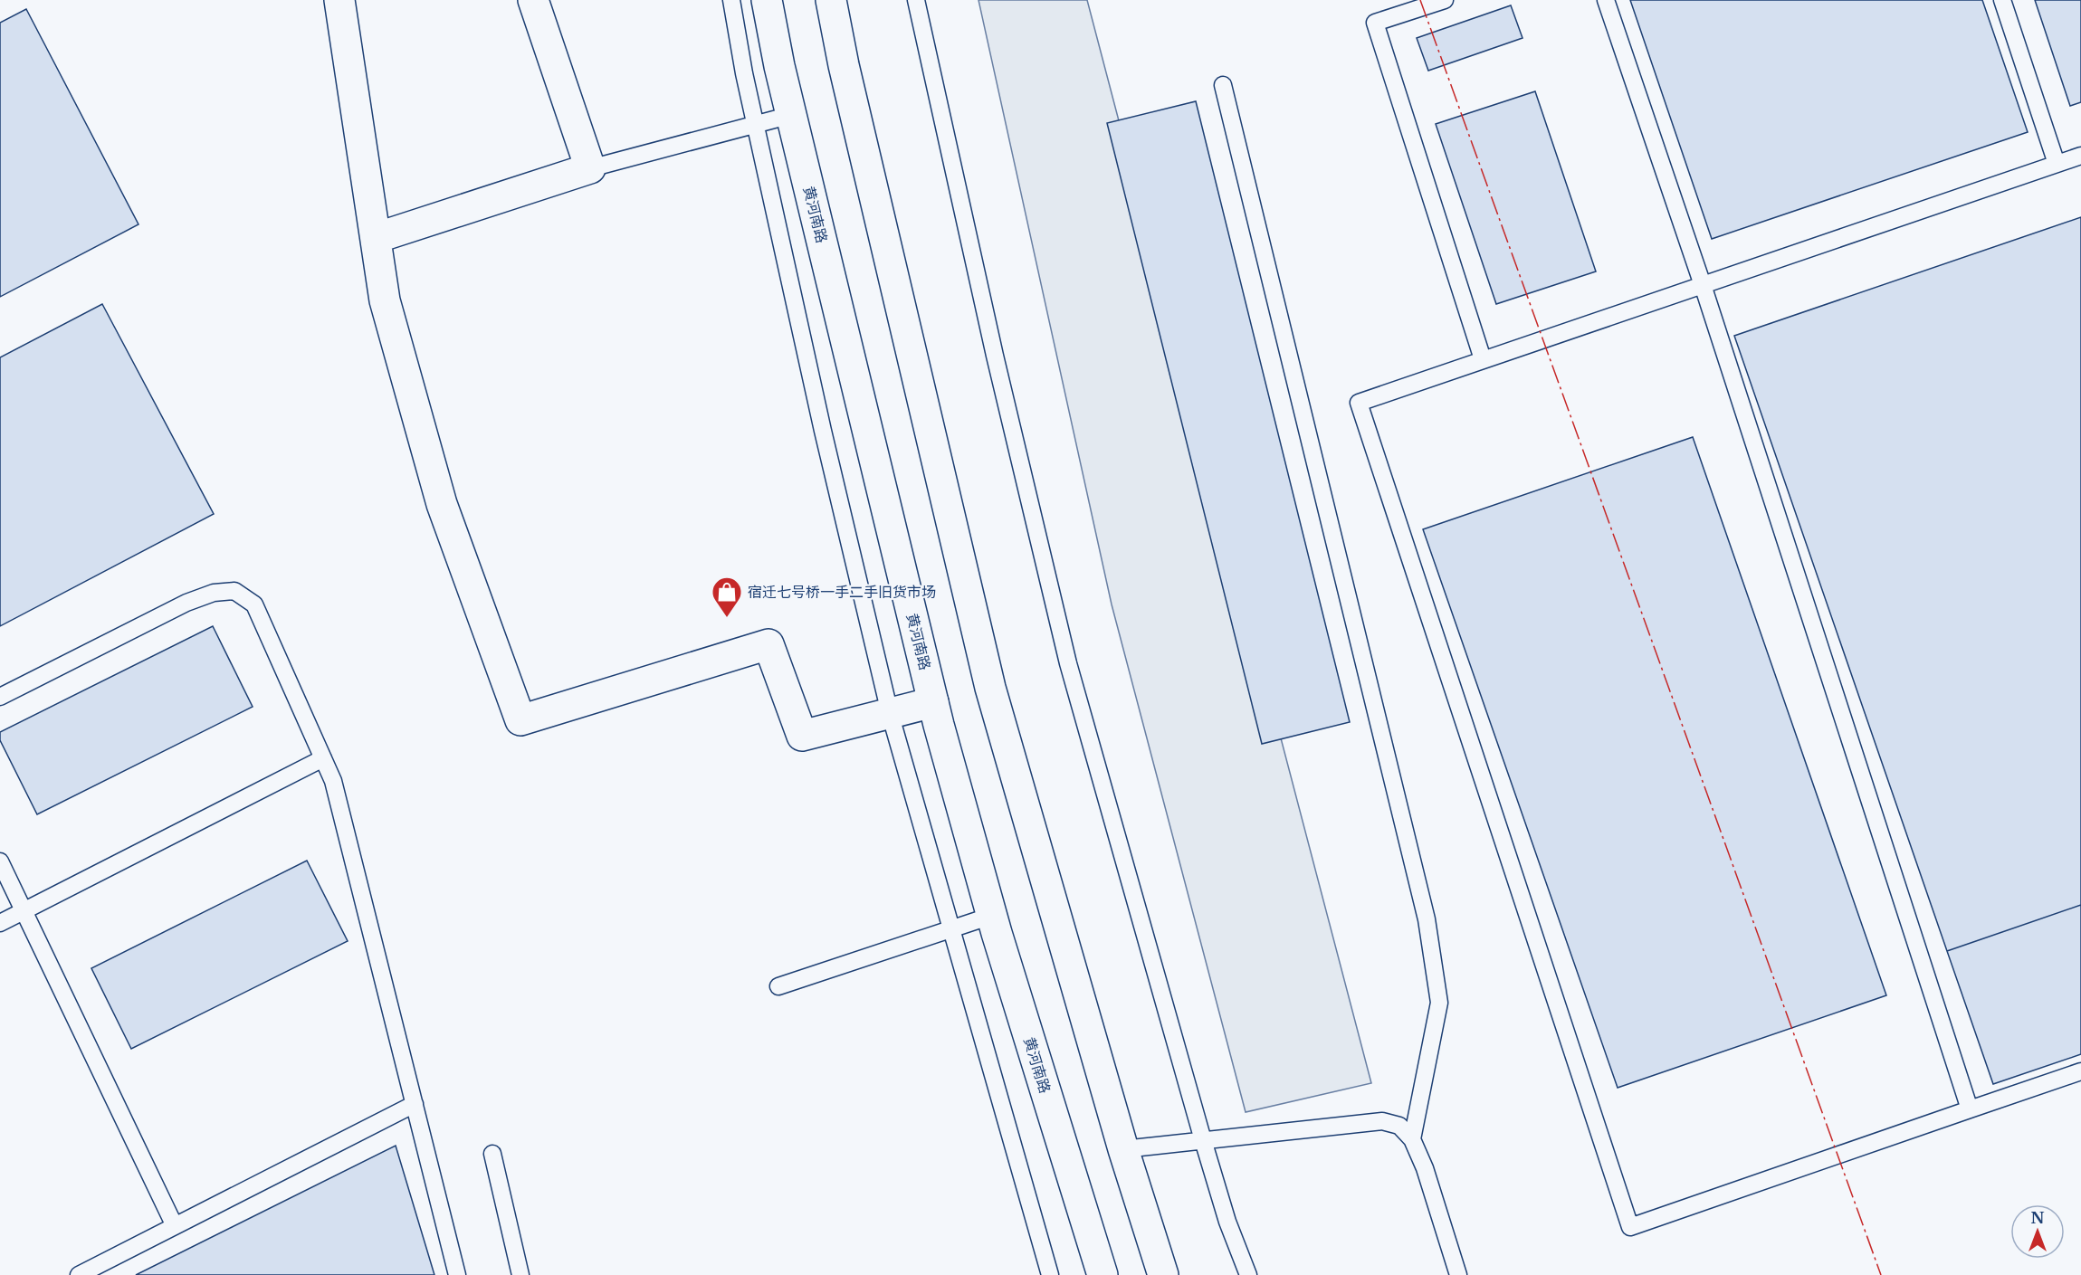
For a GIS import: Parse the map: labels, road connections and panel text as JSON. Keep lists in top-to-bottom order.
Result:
{
  "streets": {
    "main road": ["黄河南路"]
  },
  "places": {
    "shop": ["宿迁七号桥一手二手旧货市场"]
  },
  "north": "top"
}
